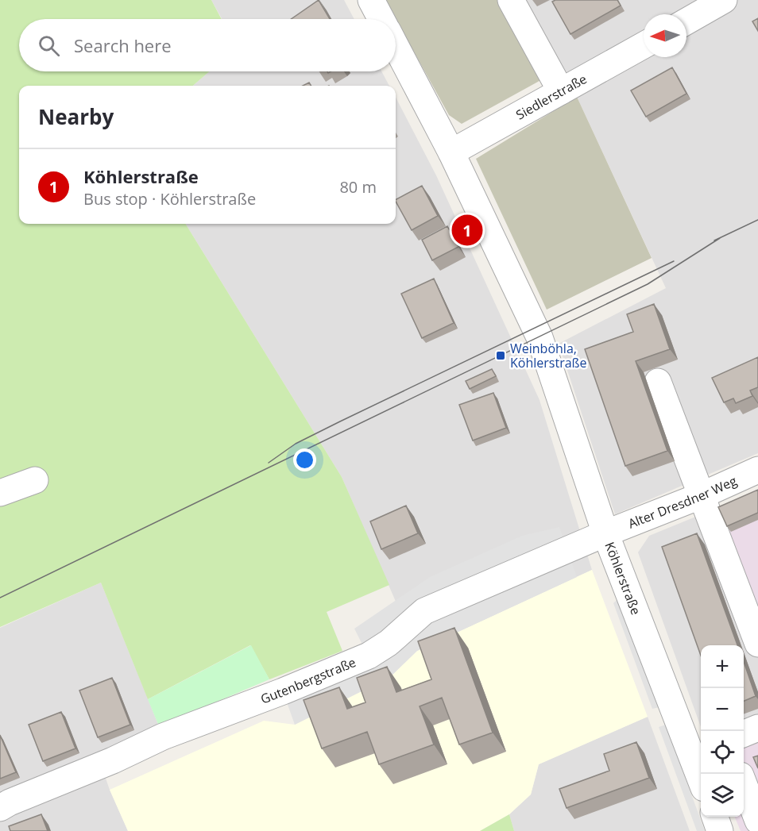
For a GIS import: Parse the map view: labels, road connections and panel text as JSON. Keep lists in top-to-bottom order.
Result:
{
  "streets": {
    "street": [
      "Siedlerstraße",
      "Alter Dresdner Weg",
      "Köhlerstraße",
      "Gutenbergstraße"
    ]
  },
  "crossings": [
    ["Siedlerstraße", "Köhlerstraße"],
    ["Alter Dresdner Weg", "Köhlerstraße"],
    ["Alter Dresdner Weg", "Gutenbergstraße"],
    ["Köhlerstraße", "Gutenbergstraße"]
  ],
  "places": {
    "transit": ["Weinböhla, Köhlerstraße"]
  },
  "north": "left",
  "page": {
    "search": "Search here",
    "heading": "Nearby",
    "list": [
      {
        "mark": "1",
        "name": "Köhlerstraße",
        "note": "Bus stop · Köhlerstraße",
        "value": "80 m"
      }
    ],
    "pins": "1",
    "map_buttons": ["+", "−"]
  }
}
